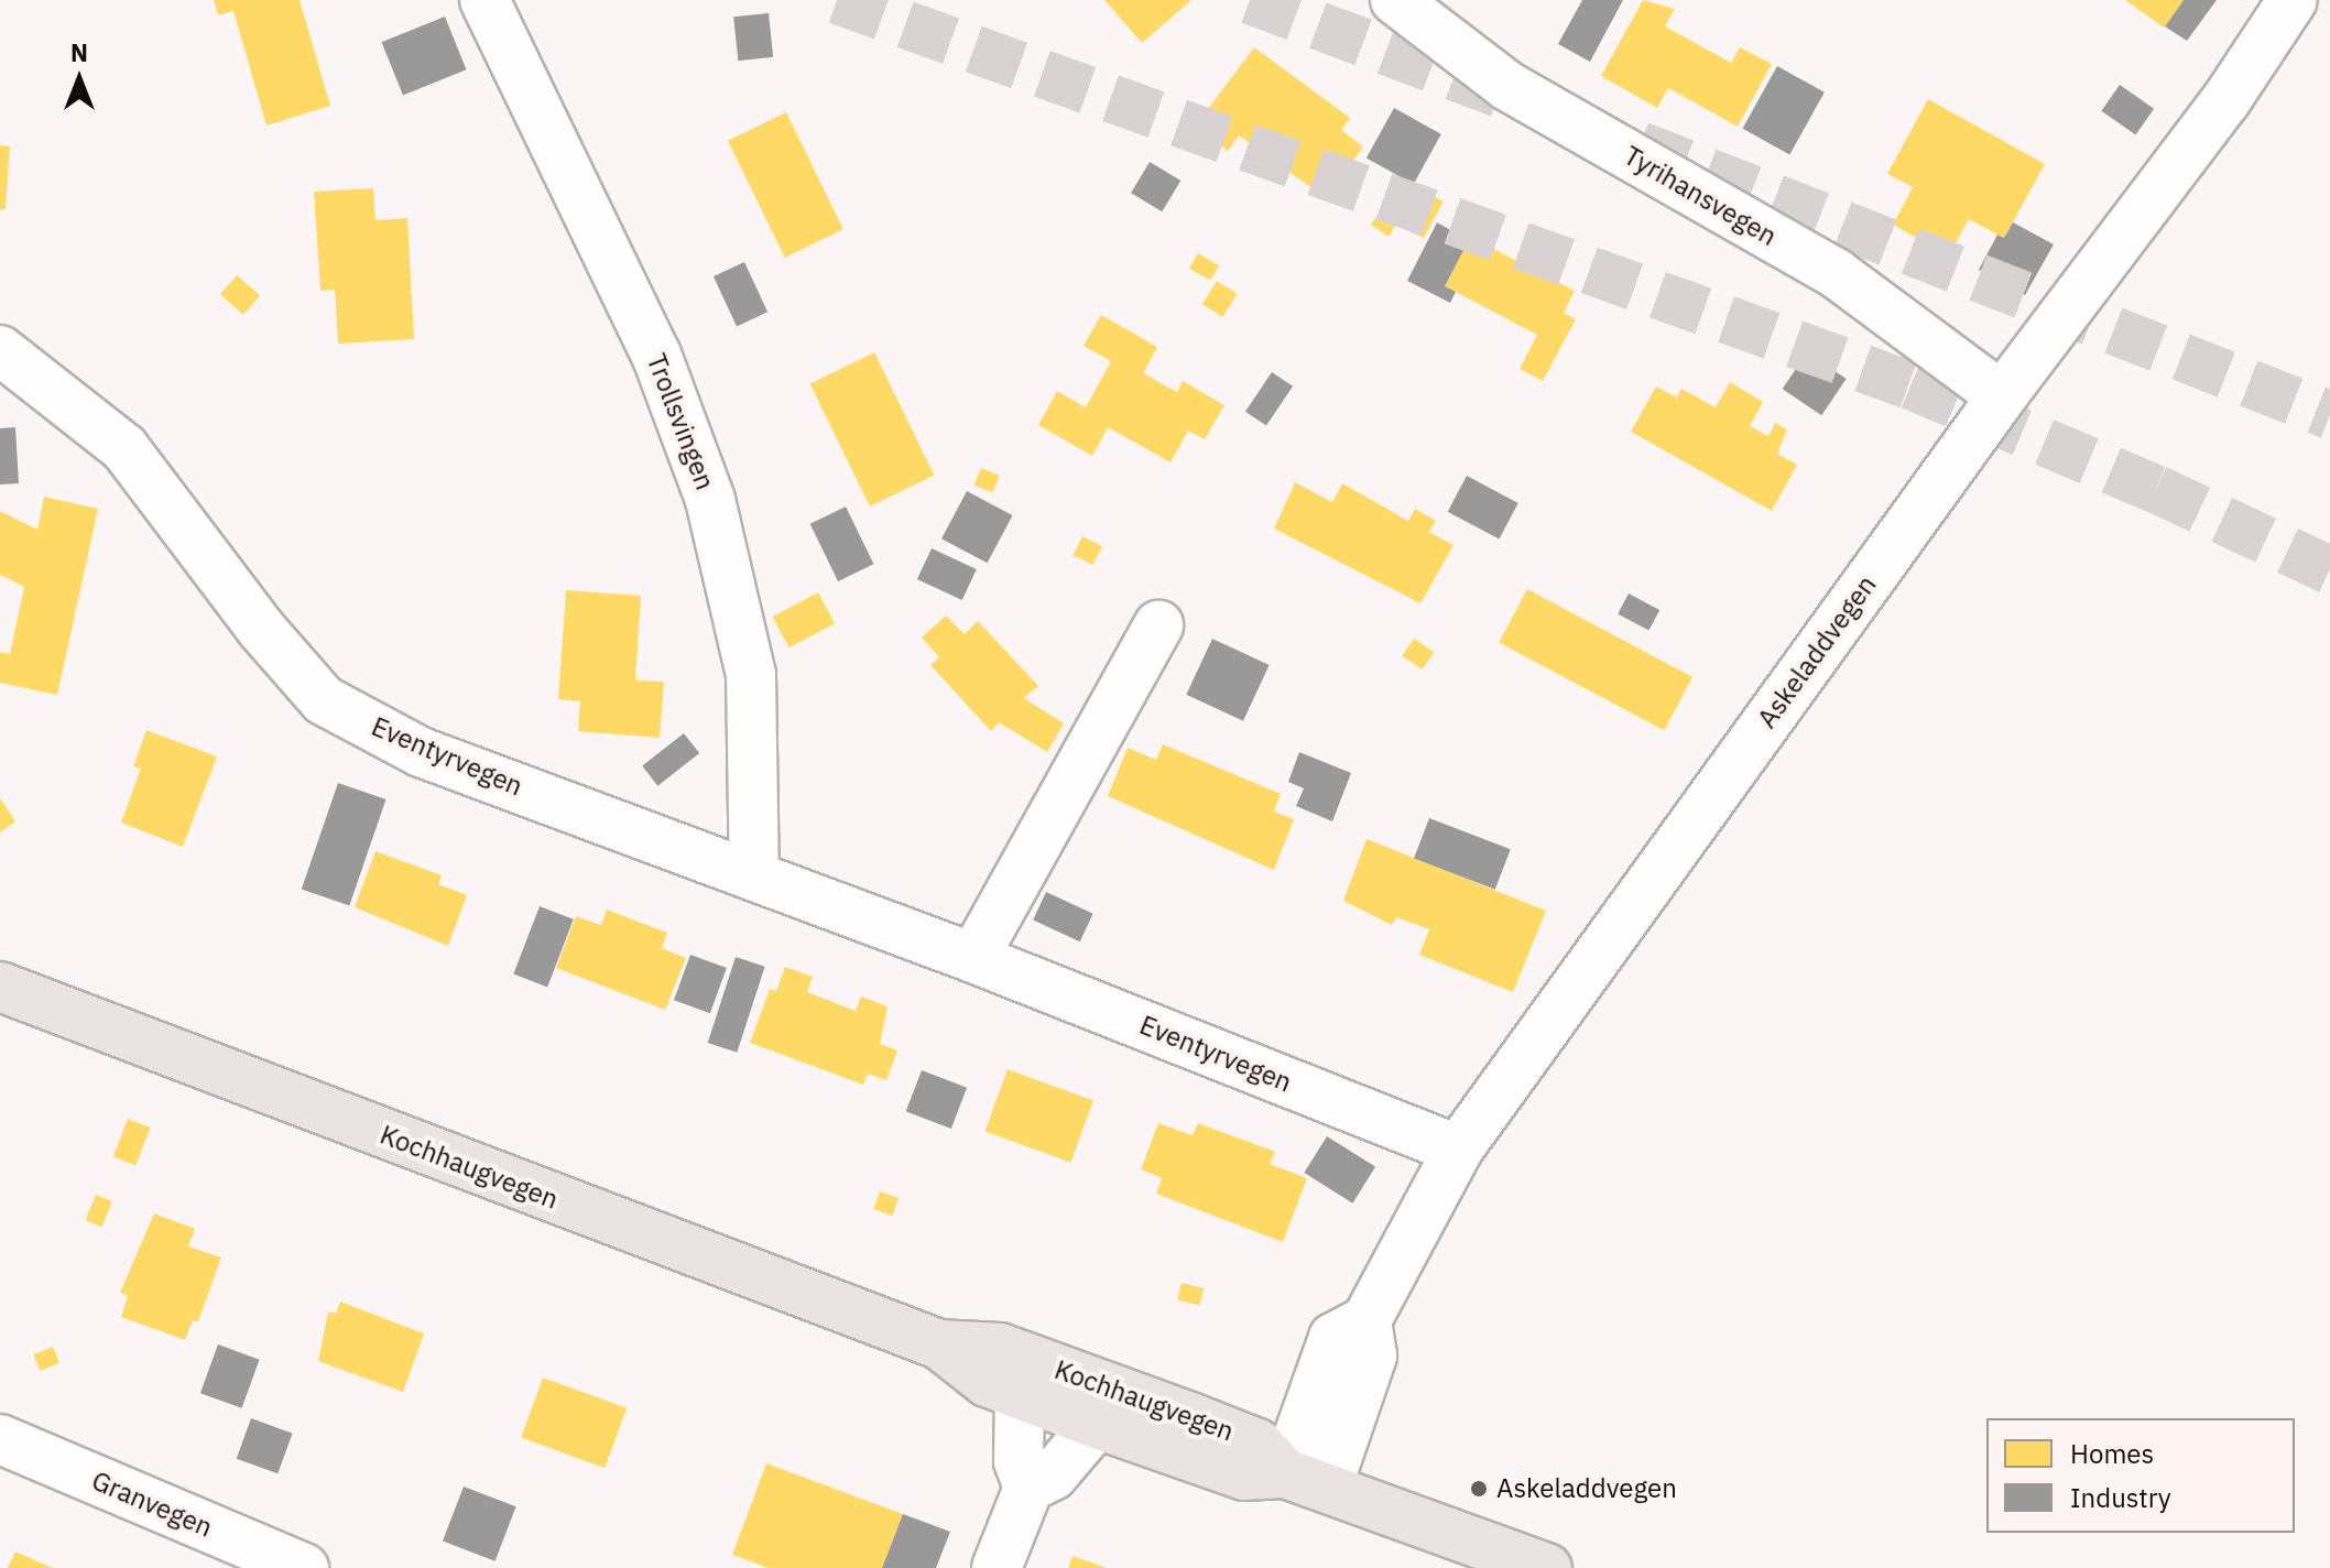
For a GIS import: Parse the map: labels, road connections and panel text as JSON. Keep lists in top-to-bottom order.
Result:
{
  "streets": {
    "main road": ["Kochhaugvegen"],
    "street": [
      "Tyrihansvegen",
      "Trollsvingen",
      "Askeladdvegen",
      "Eventyrvegen",
      "Granvegen"
    ]
  },
  "crossings": [
    ["Tyrihansvegen", "Askeladdvegen"],
    ["Trollsvingen", "Eventyrvegen"],
    ["Askeladdvegen", "Eventyrvegen"],
    ["Askeladdvegen", "Kochhaugvegen"]
  ],
  "places": ["Askeladdvegen"],
  "legend": ["Homes", "Industry"],
  "north": "top"
}
